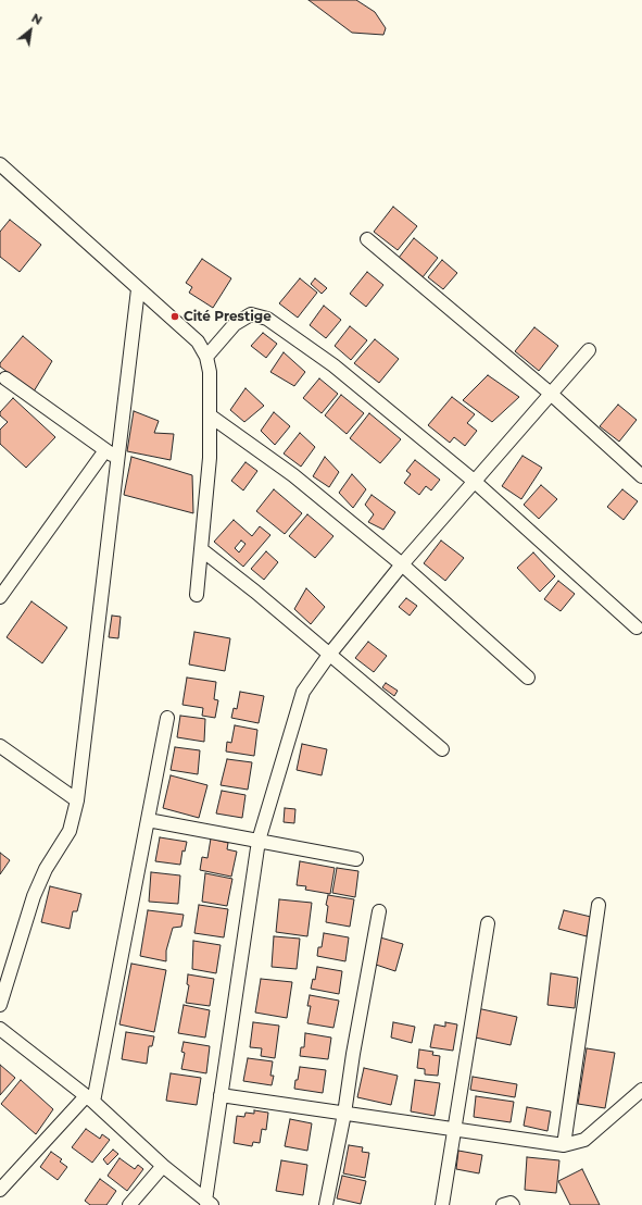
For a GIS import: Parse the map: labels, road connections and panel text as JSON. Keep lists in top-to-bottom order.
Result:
{
  "places": ["Cité Prestige"],
  "north": "top right"
}
